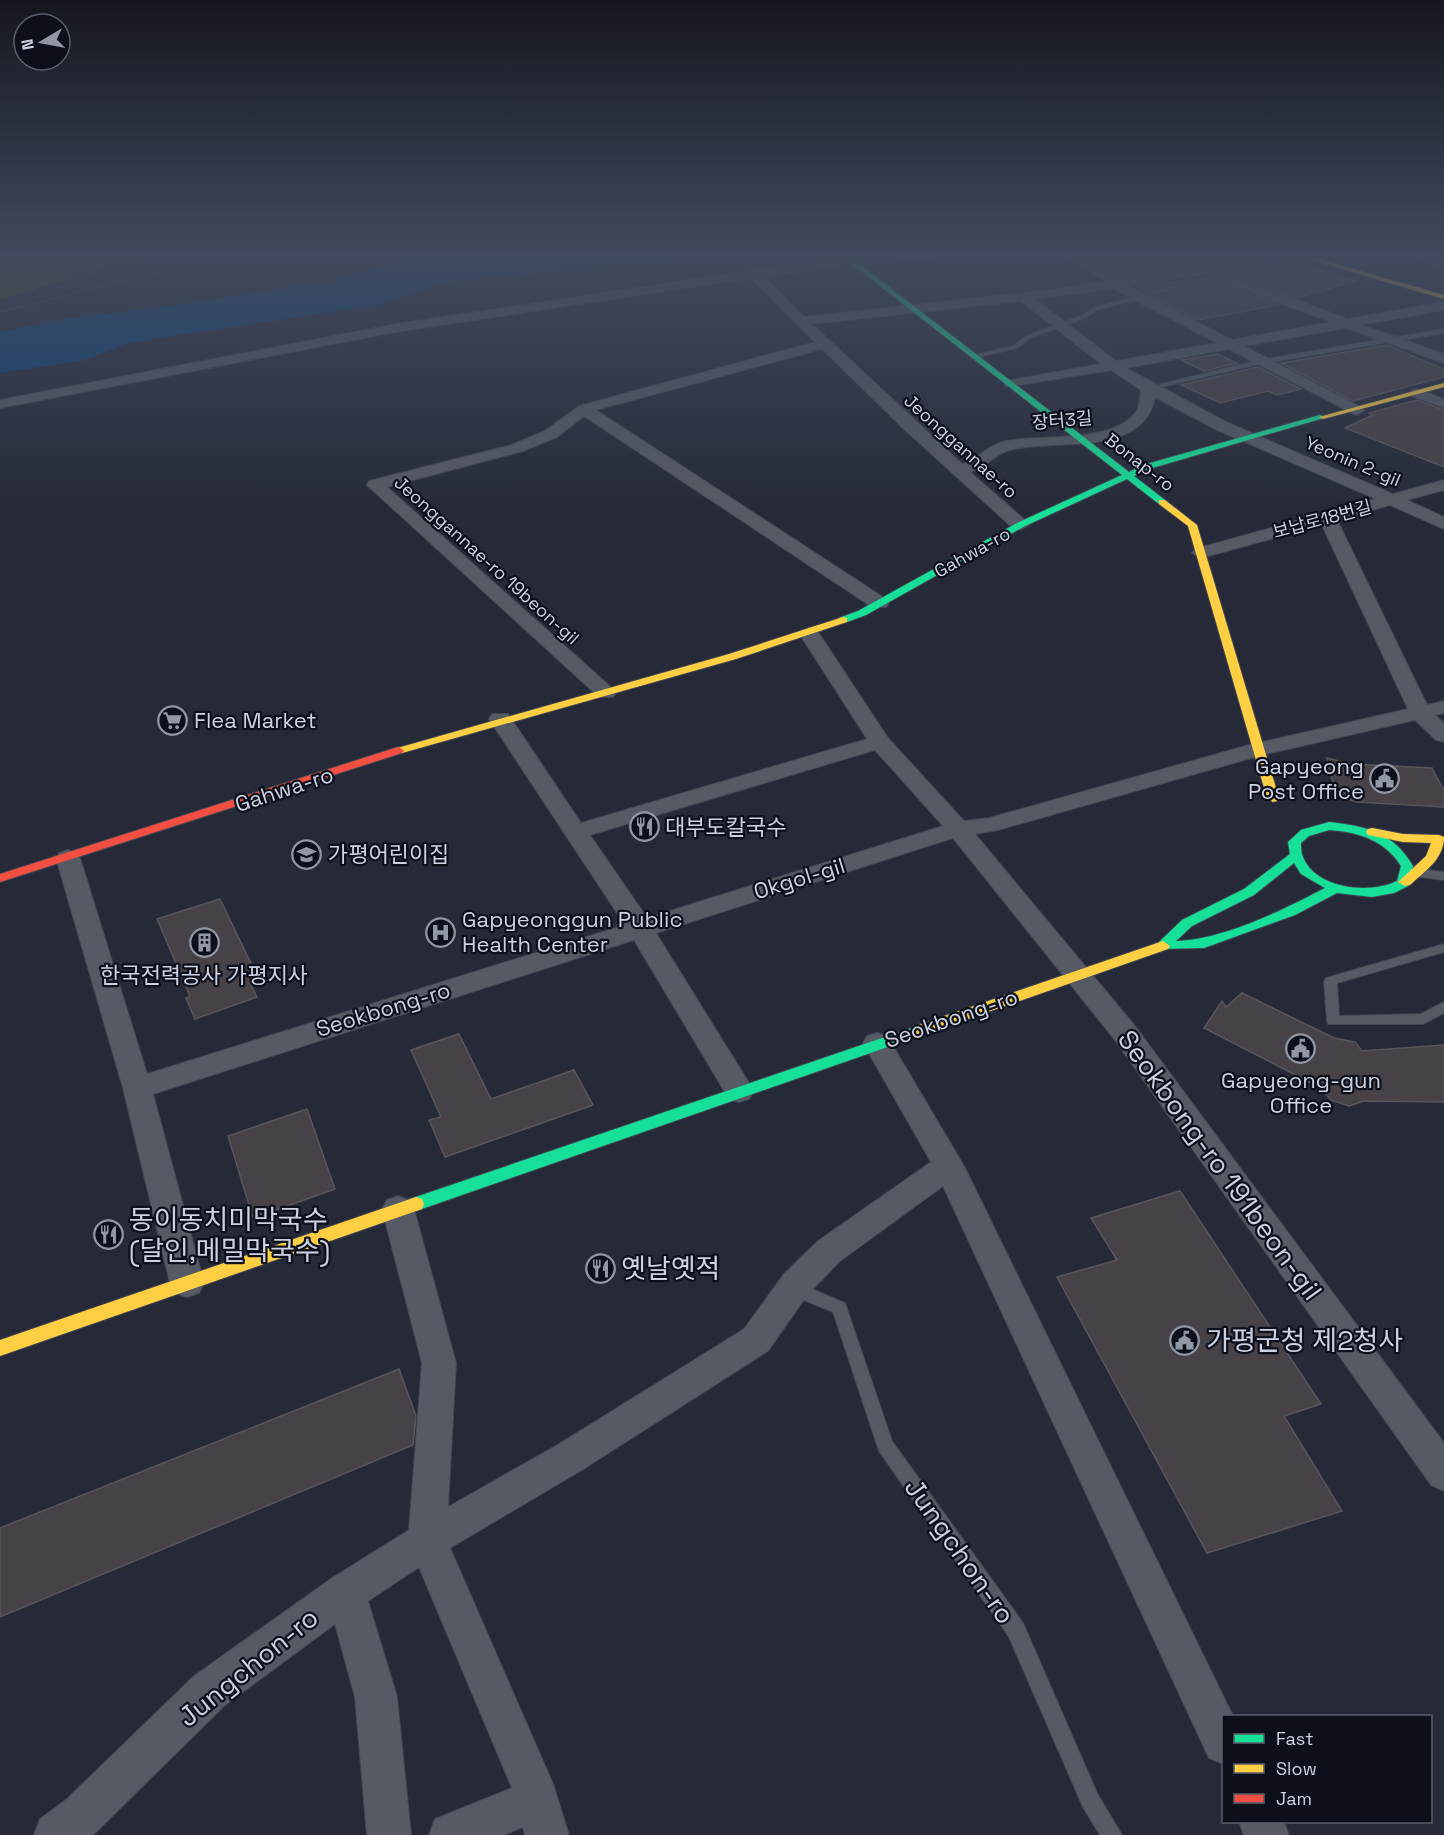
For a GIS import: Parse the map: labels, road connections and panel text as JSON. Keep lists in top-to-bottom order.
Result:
{
  "streets": {
    "main road": ["Bonap-ro", "Gahwa-ro", "Seokbong-ro"],
    "street": [
      "장터3길",
      "Jeonggannae-ro",
      "Yeonin 2-gil",
      "보납로18번길",
      "Jeonggannae-ro 19beon-gil",
      "Okgol-gil",
      "Seokbong-ro 191beon-gil",
      "Jungchon-ro"
    ]
  },
  "crossings": [
    ["장터3길", "Jeonggannae-ro"],
    ["장터3길", "Yeonin 2-gil"],
    ["장터3길", "Bonap-ro"],
    ["Jeonggannae-ro", "Gahwa-ro"],
    ["Jeonggannae-ro", "Jeonggannae-ro 19beon-gil"],
    ["Yeonin 2-gil", "보납로18번길"],
    ["Yeonin 2-gil", "Gahwa-ro"],
    ["Bonap-ro", "보납로18번길"],
    ["Bonap-ro", "Gahwa-ro"],
    ["Bonap-ro", "Okgol-gil"],
    ["Gahwa-ro", "Jeonggannae-ro 19beon-gil"],
    ["Okgol-gil", "Seokbong-ro"],
    ["Seokbong-ro", "Seokbong-ro 191beon-gil"]
  ],
  "places": {
    "supermarket": ["Flea Market"],
    "public building": ["Gapyeong Post Office", "Gapyeong-gun Office", "가평군청 제2청사"],
    "restaurant": ["대부도칼국수", "동이동치미막국수 (달인,메밀막국수)", "옛날옛적"],
    "school or university": ["가평어린이집"],
    "hospital": ["Gapyeonggun Public Health Center"],
    "building": ["한국전력공사 가평지사"]
  },
  "legend": ["Fast", "Slow", "Jam"],
  "north": "left"
}
